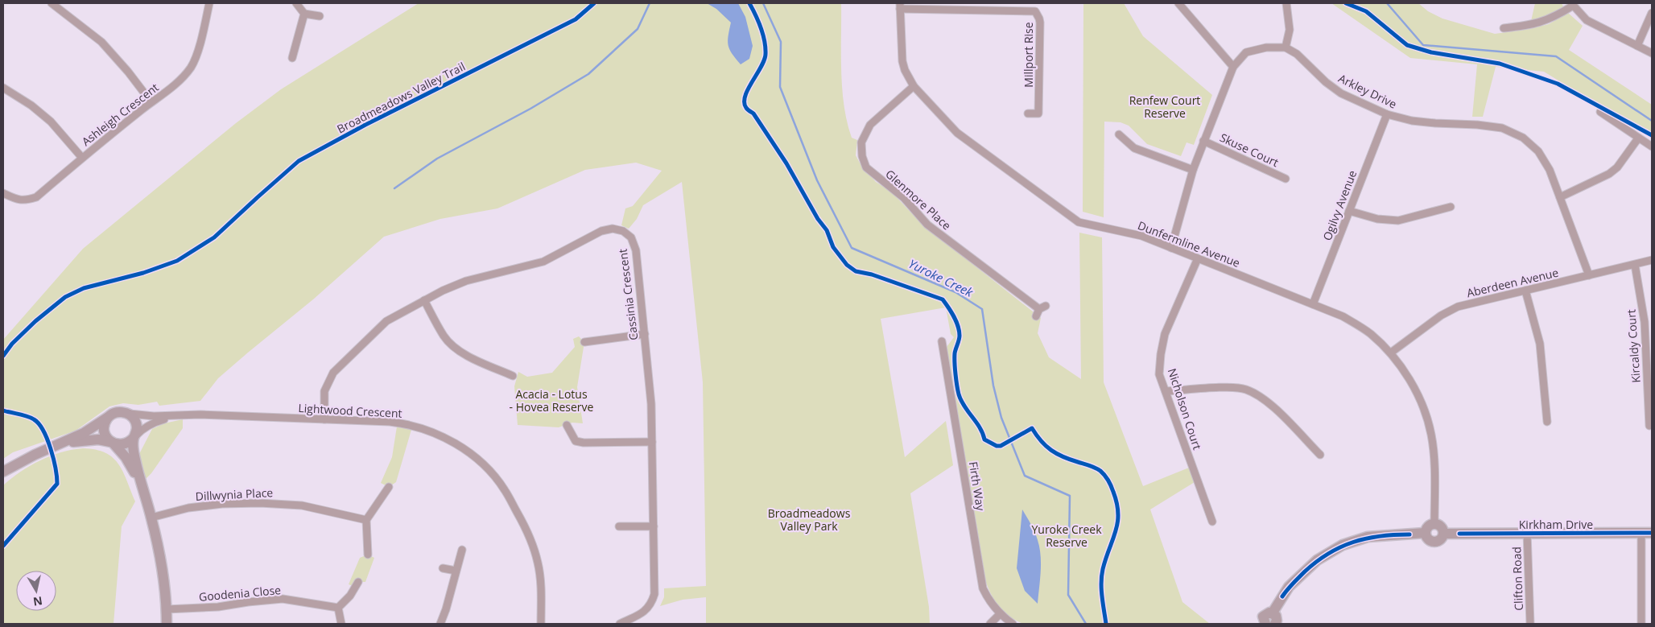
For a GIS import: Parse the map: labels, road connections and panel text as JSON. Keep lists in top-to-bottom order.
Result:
{
  "streets": {
    "street": [
      "Millport Rise",
      "Arkley Drive",
      "Ashleigh Crescent",
      "Skuse Court",
      "Glenmore Place",
      "Ogilvy Avenue",
      "Dunfermline Avenue",
      "Aberdeen Avenue",
      "Cassinia Crescent",
      "Kircaldy Court",
      "Nicholson Court",
      "Lightwood Crescent",
      "Firth Way",
      "Dillwynia Place",
      "Kirkham Drive",
      "Clifton Road",
      "Goodenia Close"
    ],
    "cycle path": ["Broadmeadows Valley Trail"]
  },
  "crossings": [
    ["Millport Rise", "Dunfermline Avenue"],
    ["Arkley Drive", "Ogilvy Avenue"],
    ["Arkley Drive", "Aberdeen Avenue"],
    ["Glenmore Place", "Dunfermline Avenue"],
    ["Ogilvy Avenue", "Dunfermline Avenue"],
    ["Dunfermline Avenue", "Aberdeen Avenue"],
    ["Dunfermline Avenue", "Nicholson Court"],
    ["Dunfermline Avenue", "Kirkham Drive"],
    ["Aberdeen Avenue", "Kircaldy Court"],
    ["Cassinia Crescent", "Lightwood Crescent"],
    ["Kirkham Drive", "Clifton Road"]
  ],
  "water": ["Yuroke Creek"],
  "parks": [
    "Renfew Court Reserve",
    "Acacia - Lotus - Hovea Reserve",
    "Broadmeadows Valley Park",
    "Yuroke Creek Reserve"
  ],
  "north": "bottom"
}
